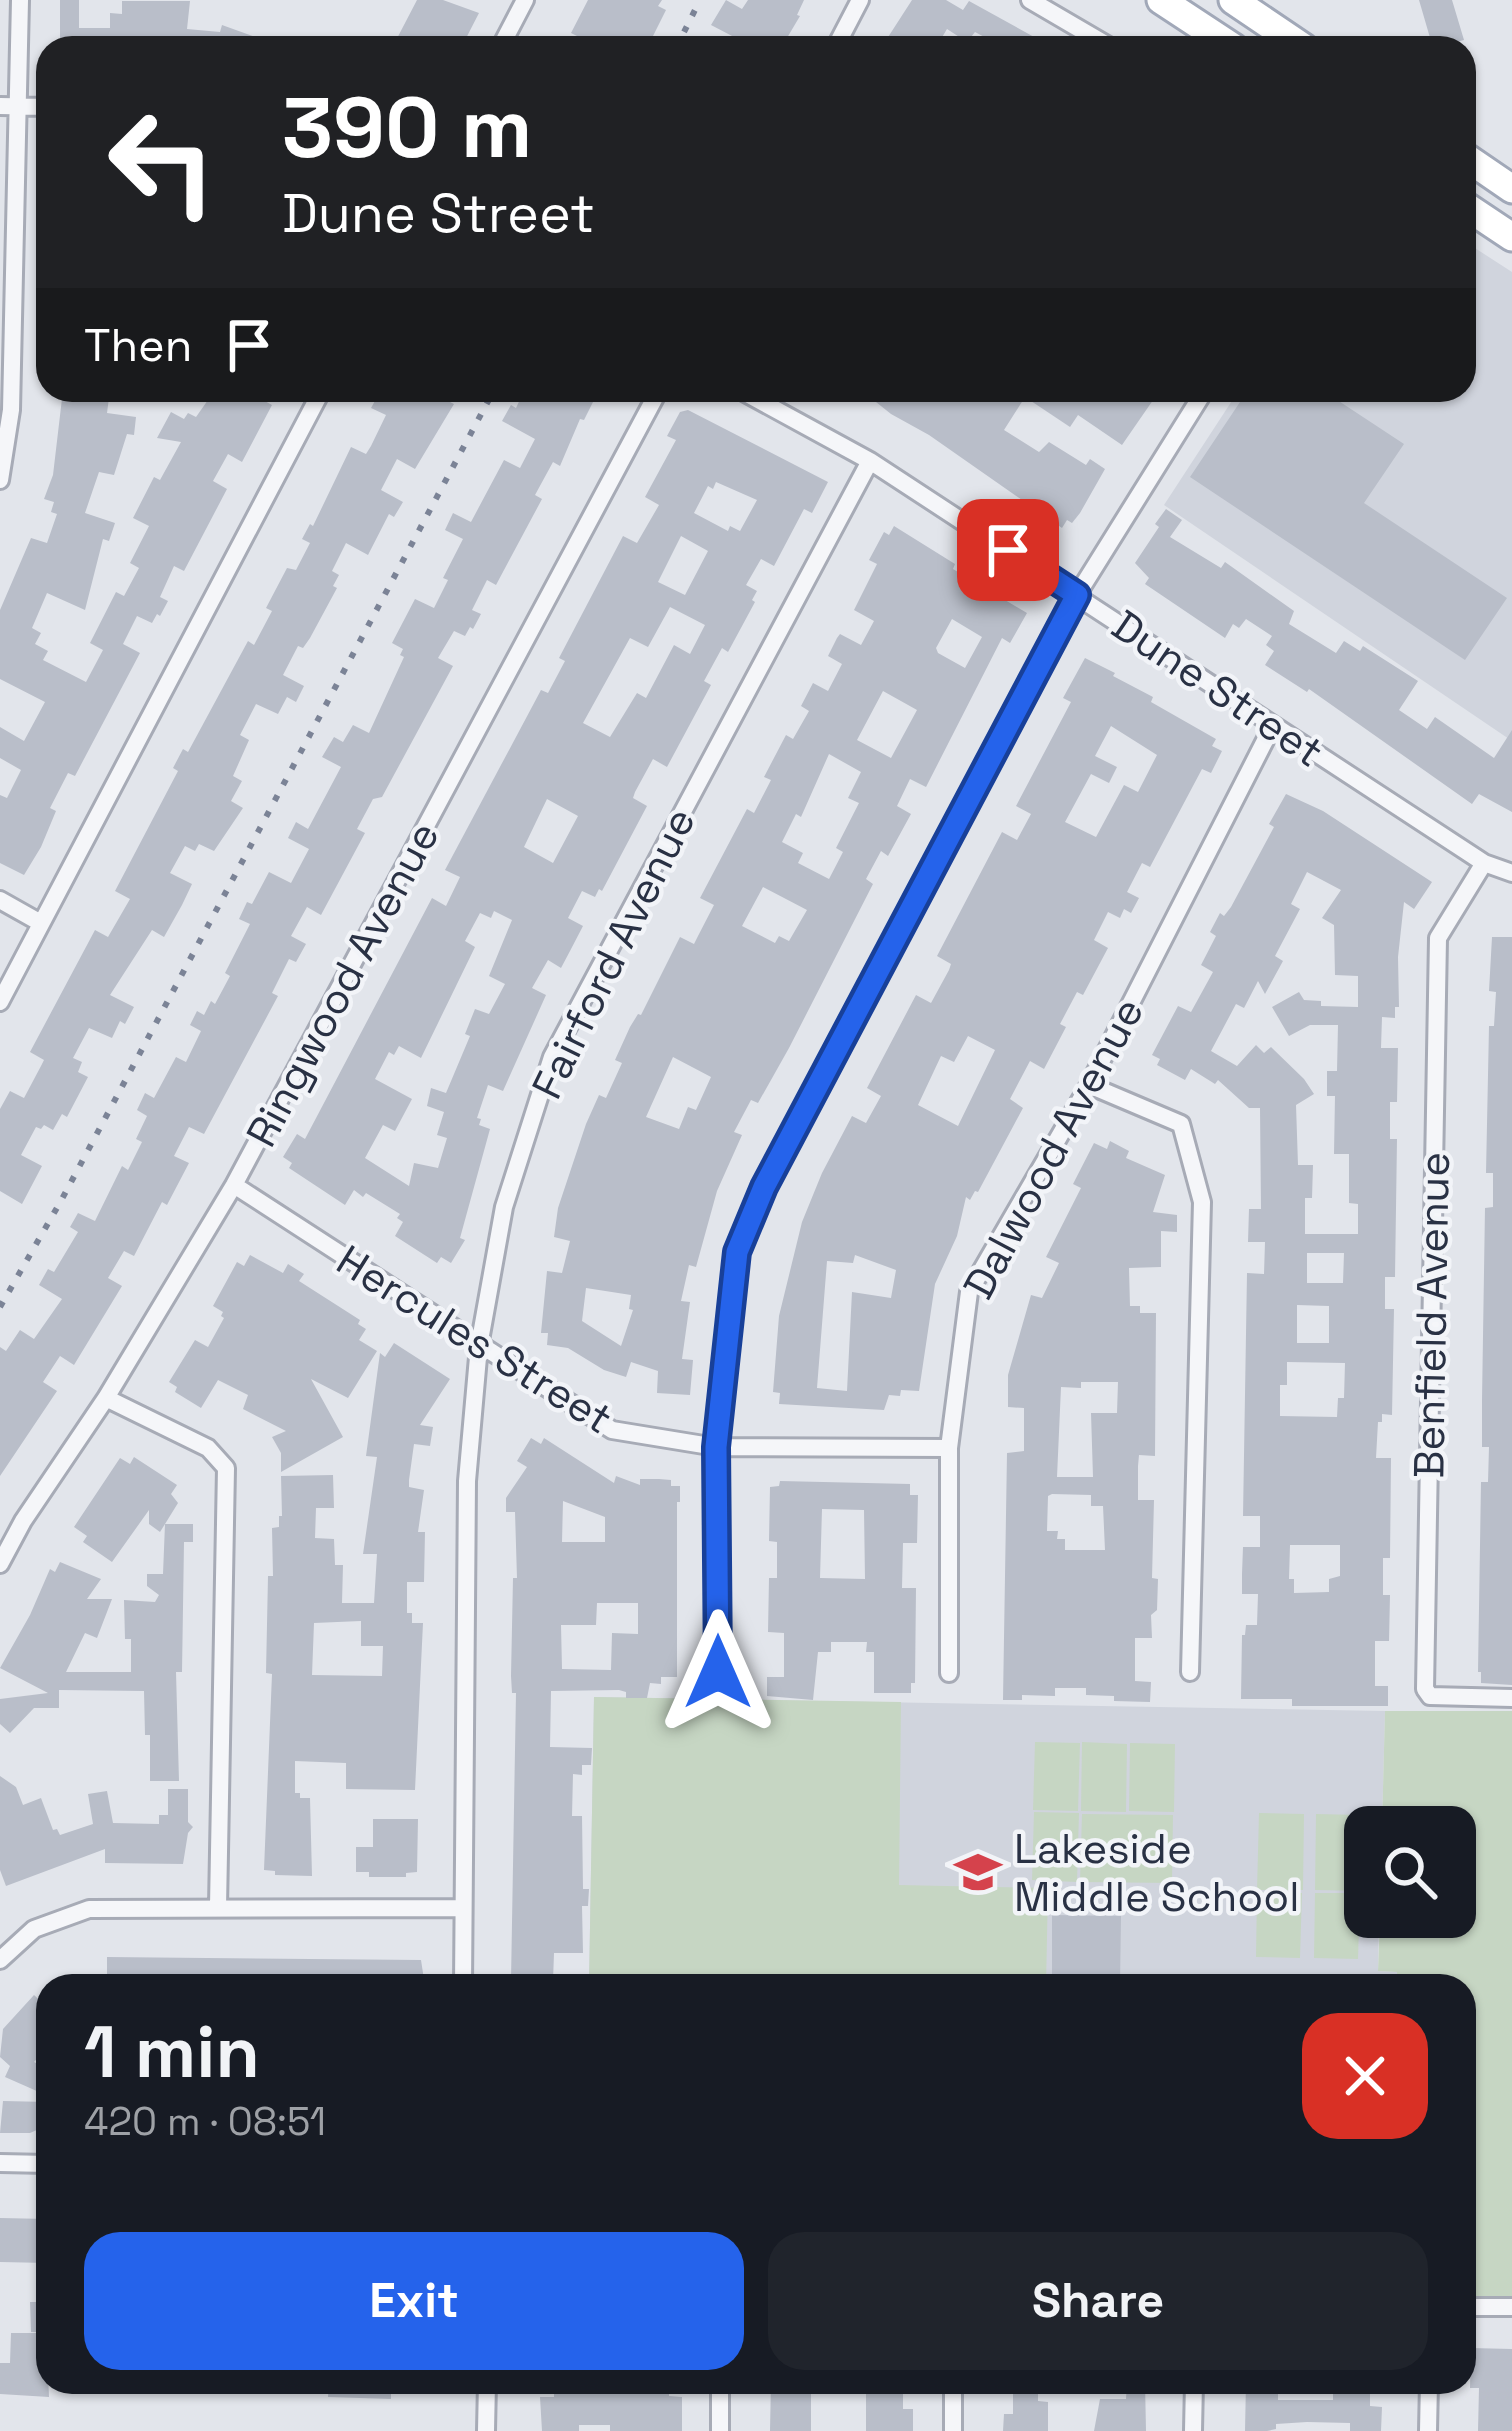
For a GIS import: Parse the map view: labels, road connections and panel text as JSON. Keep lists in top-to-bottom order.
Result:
{
  "streets": {
    "street": [
      "Dune Street",
      "Fairford Avenue",
      "Ringwood Avenue",
      "Dalwood Avenue",
      "Benfield Avenue",
      "Hercules Street"
    ]
  },
  "crossings": [
    ["Dune Street", "Fairford Avenue"],
    ["Dune Street", "Dalwood Avenue"],
    ["Dune Street", "Benfield Avenue"],
    ["Fairford Avenue", "Hercules Street"],
    ["Ringwood Avenue", "Hercules Street"],
    ["Dalwood Avenue", "Hercules Street"]
  ],
  "places": {
    "school or university": ["Lakeside Middle School"]
  },
  "page": {
    "turn": ["390 m", "Dune Street"],
    "then": "Then",
    "heading": ["1 min", "420 m · 08:51"],
    "buttons": ["Exit", "Share"]
  }
}
